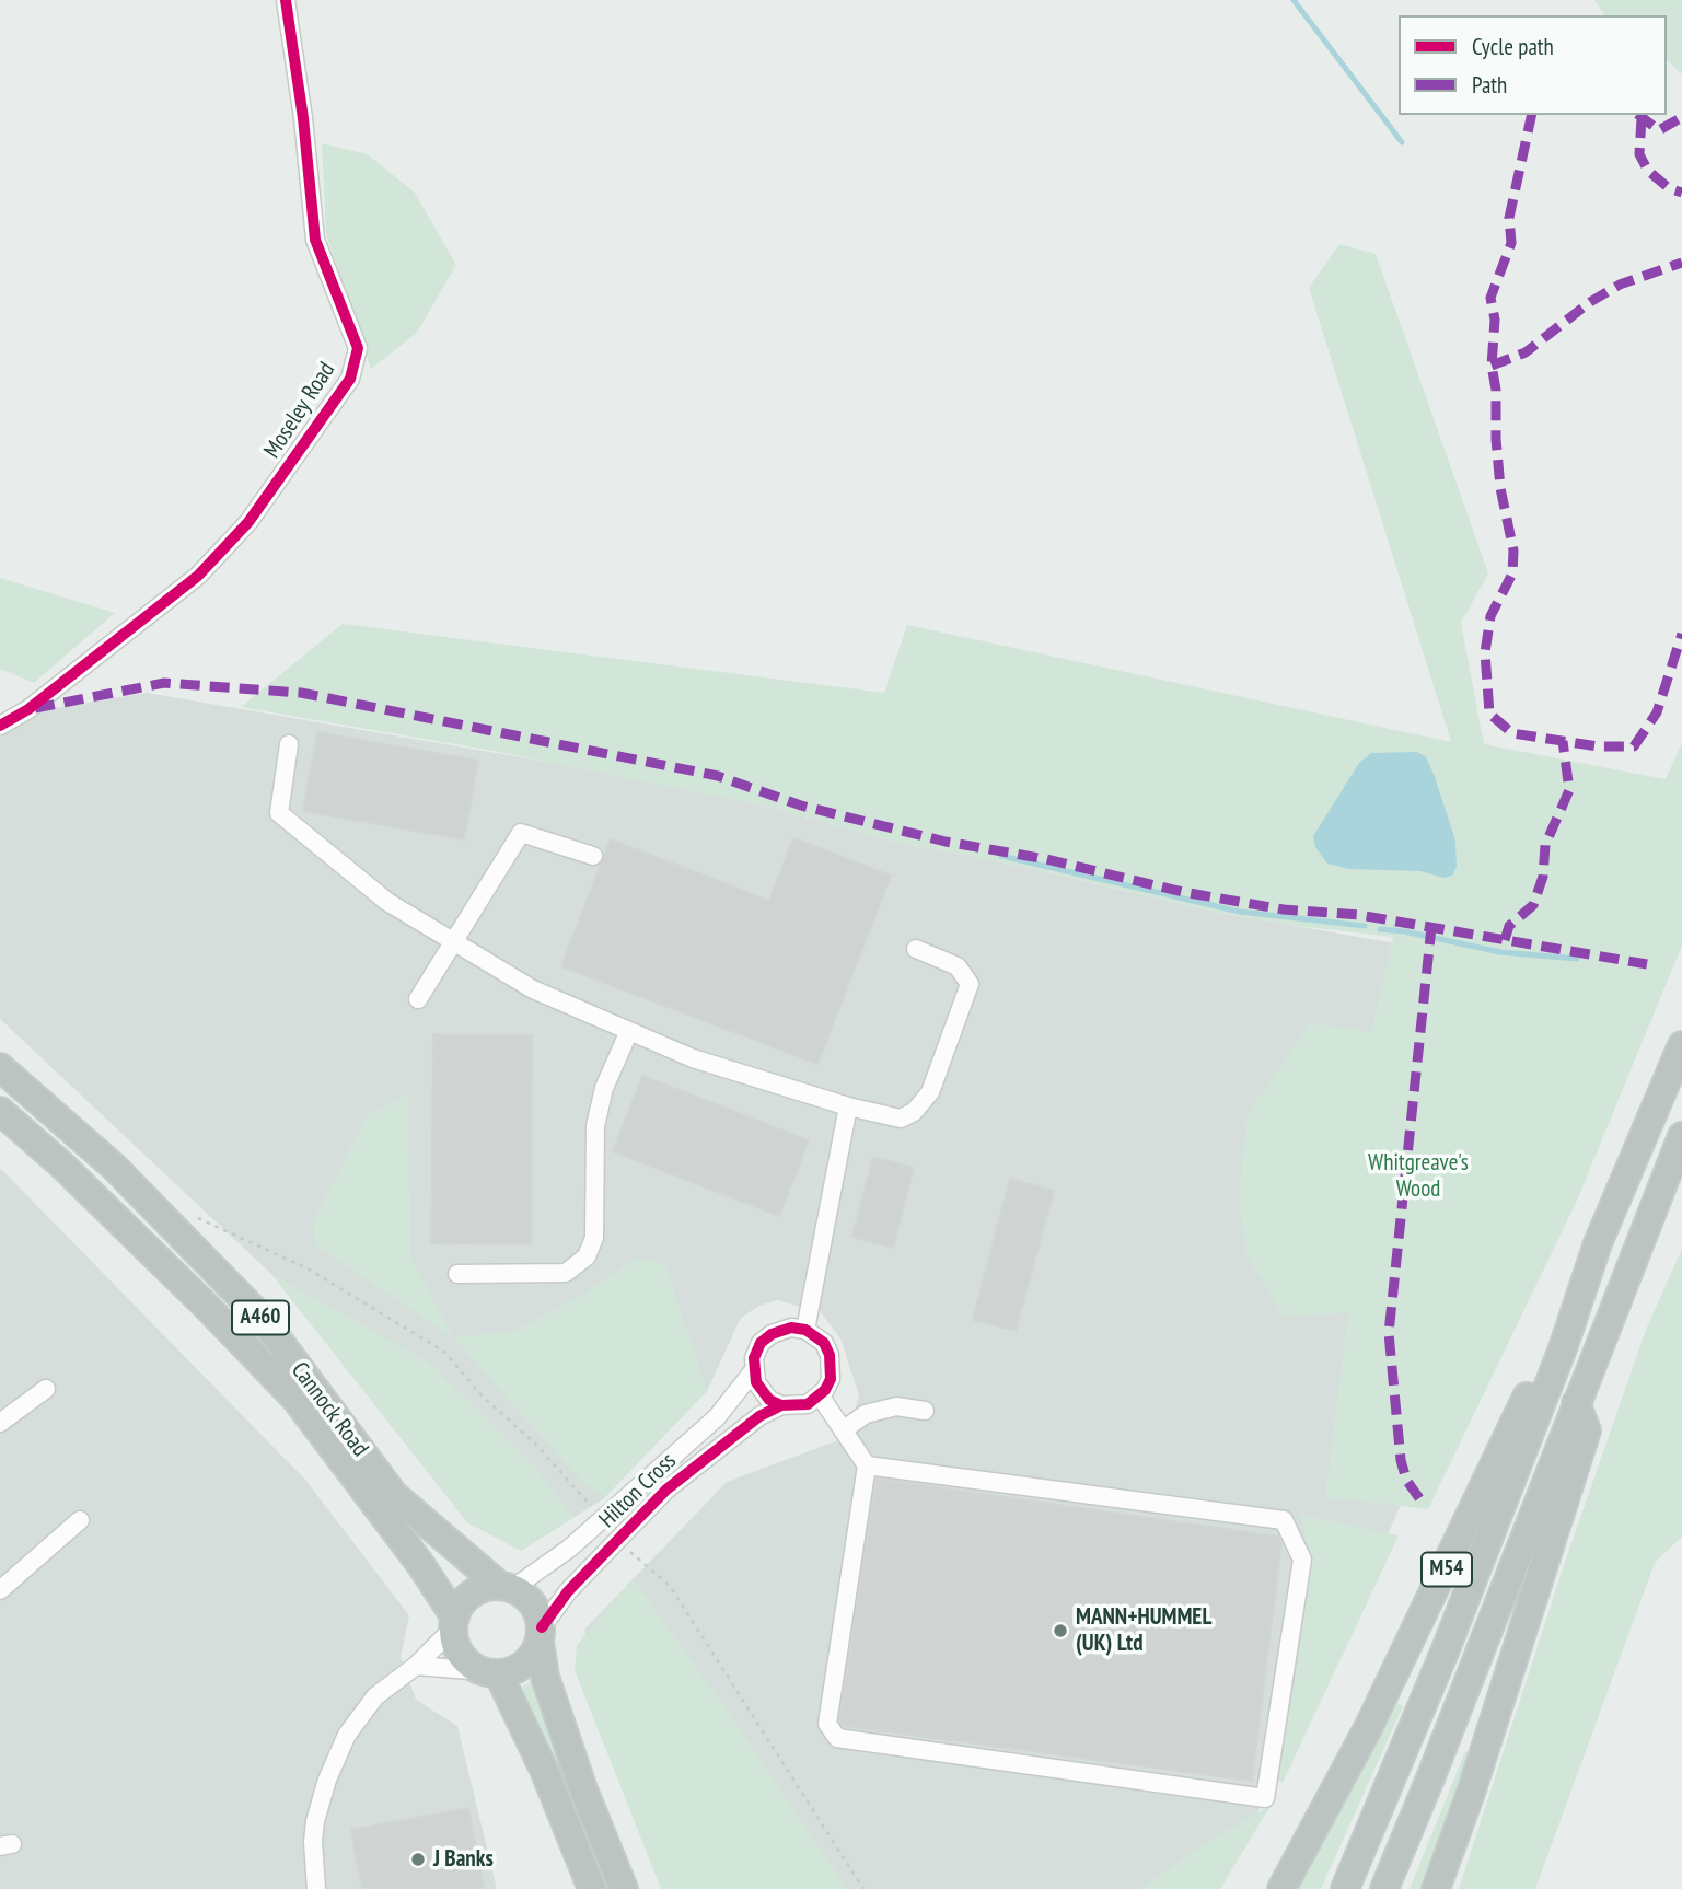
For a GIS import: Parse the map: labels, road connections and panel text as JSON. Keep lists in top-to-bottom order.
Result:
{
  "streets": {
    "highway": ["A460", "Cannock Road", "M54"],
    "street": ["Moseley Road", "Hilton Cross"]
  },
  "crossings": [
    ["Cannock Road", "Hilton Cross"]
  ],
  "parks": ["Whitgreave's Wood"],
  "places": ["MANN+HUMMEL (UK) Ltd", "J Banks"],
  "legend": ["Cycle path", "Path"]
}
